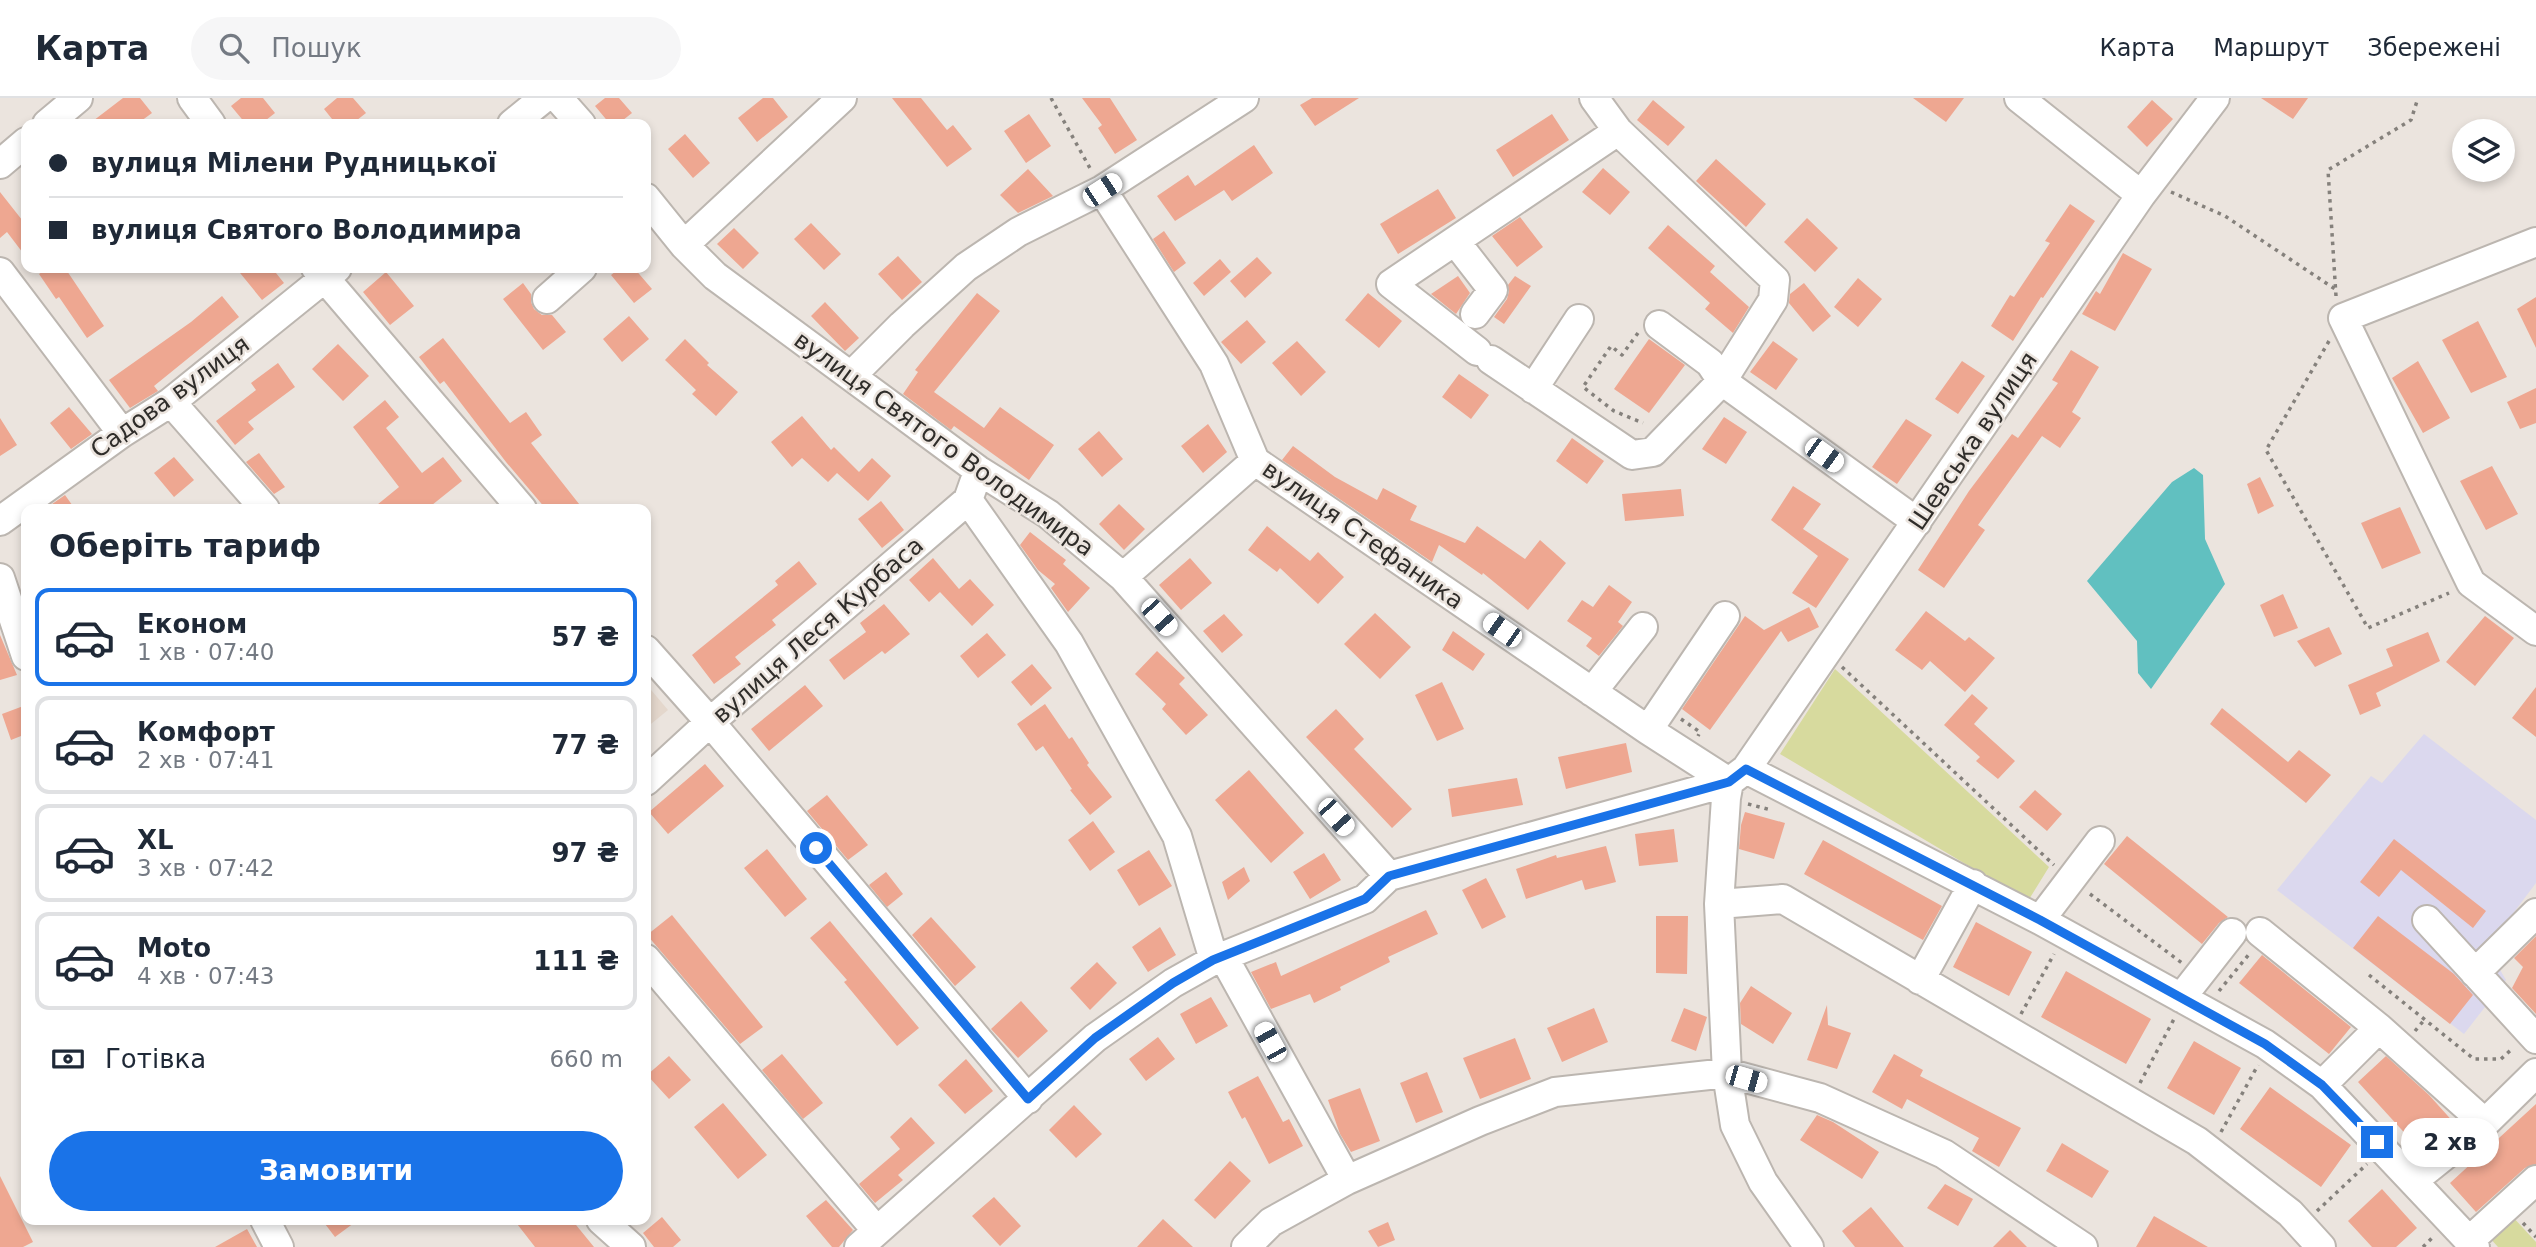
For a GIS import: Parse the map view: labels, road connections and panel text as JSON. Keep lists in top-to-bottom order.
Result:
{
  "streets": {
    "street": [
      "Садова вулиця",
      "Шевська вулиця",
      "вулиця Святого Володимира",
      "вулиця Стефаника",
      "вулиця Леся Курбаса"
    ]
  },
  "crossings": [
    ["Шевська вулиця", "вулиця Стефаника"]
  ],
  "page": {
    "header": "Карта",
    "search": "Пошук",
    "nav": ["Карта", "Маршрут", "Збережені"],
    "banner": ["вулиця Мілени Рудницької", "вулиця Святого Володимира"],
    "heading": "Оберіть тариф",
    "list": [
      {
        "name": "Економ",
        "note": "1 хв · 07:40",
        "value": "57 ₴"
      },
      {
        "name": "Комфорт",
        "note": "2 хв · 07:41",
        "value": "77 ₴"
      },
      {
        "name": "XL",
        "note": "3 хв · 07:42",
        "value": "97 ₴"
      },
      {
        "name": "Moto",
        "note": "4 хв · 07:43",
        "value": "111 ₴"
      }
    ],
    "pay": ["Готівка", "660 m"],
    "buttons": "Замовити",
    "bubble": "2 хв"
  }
}
